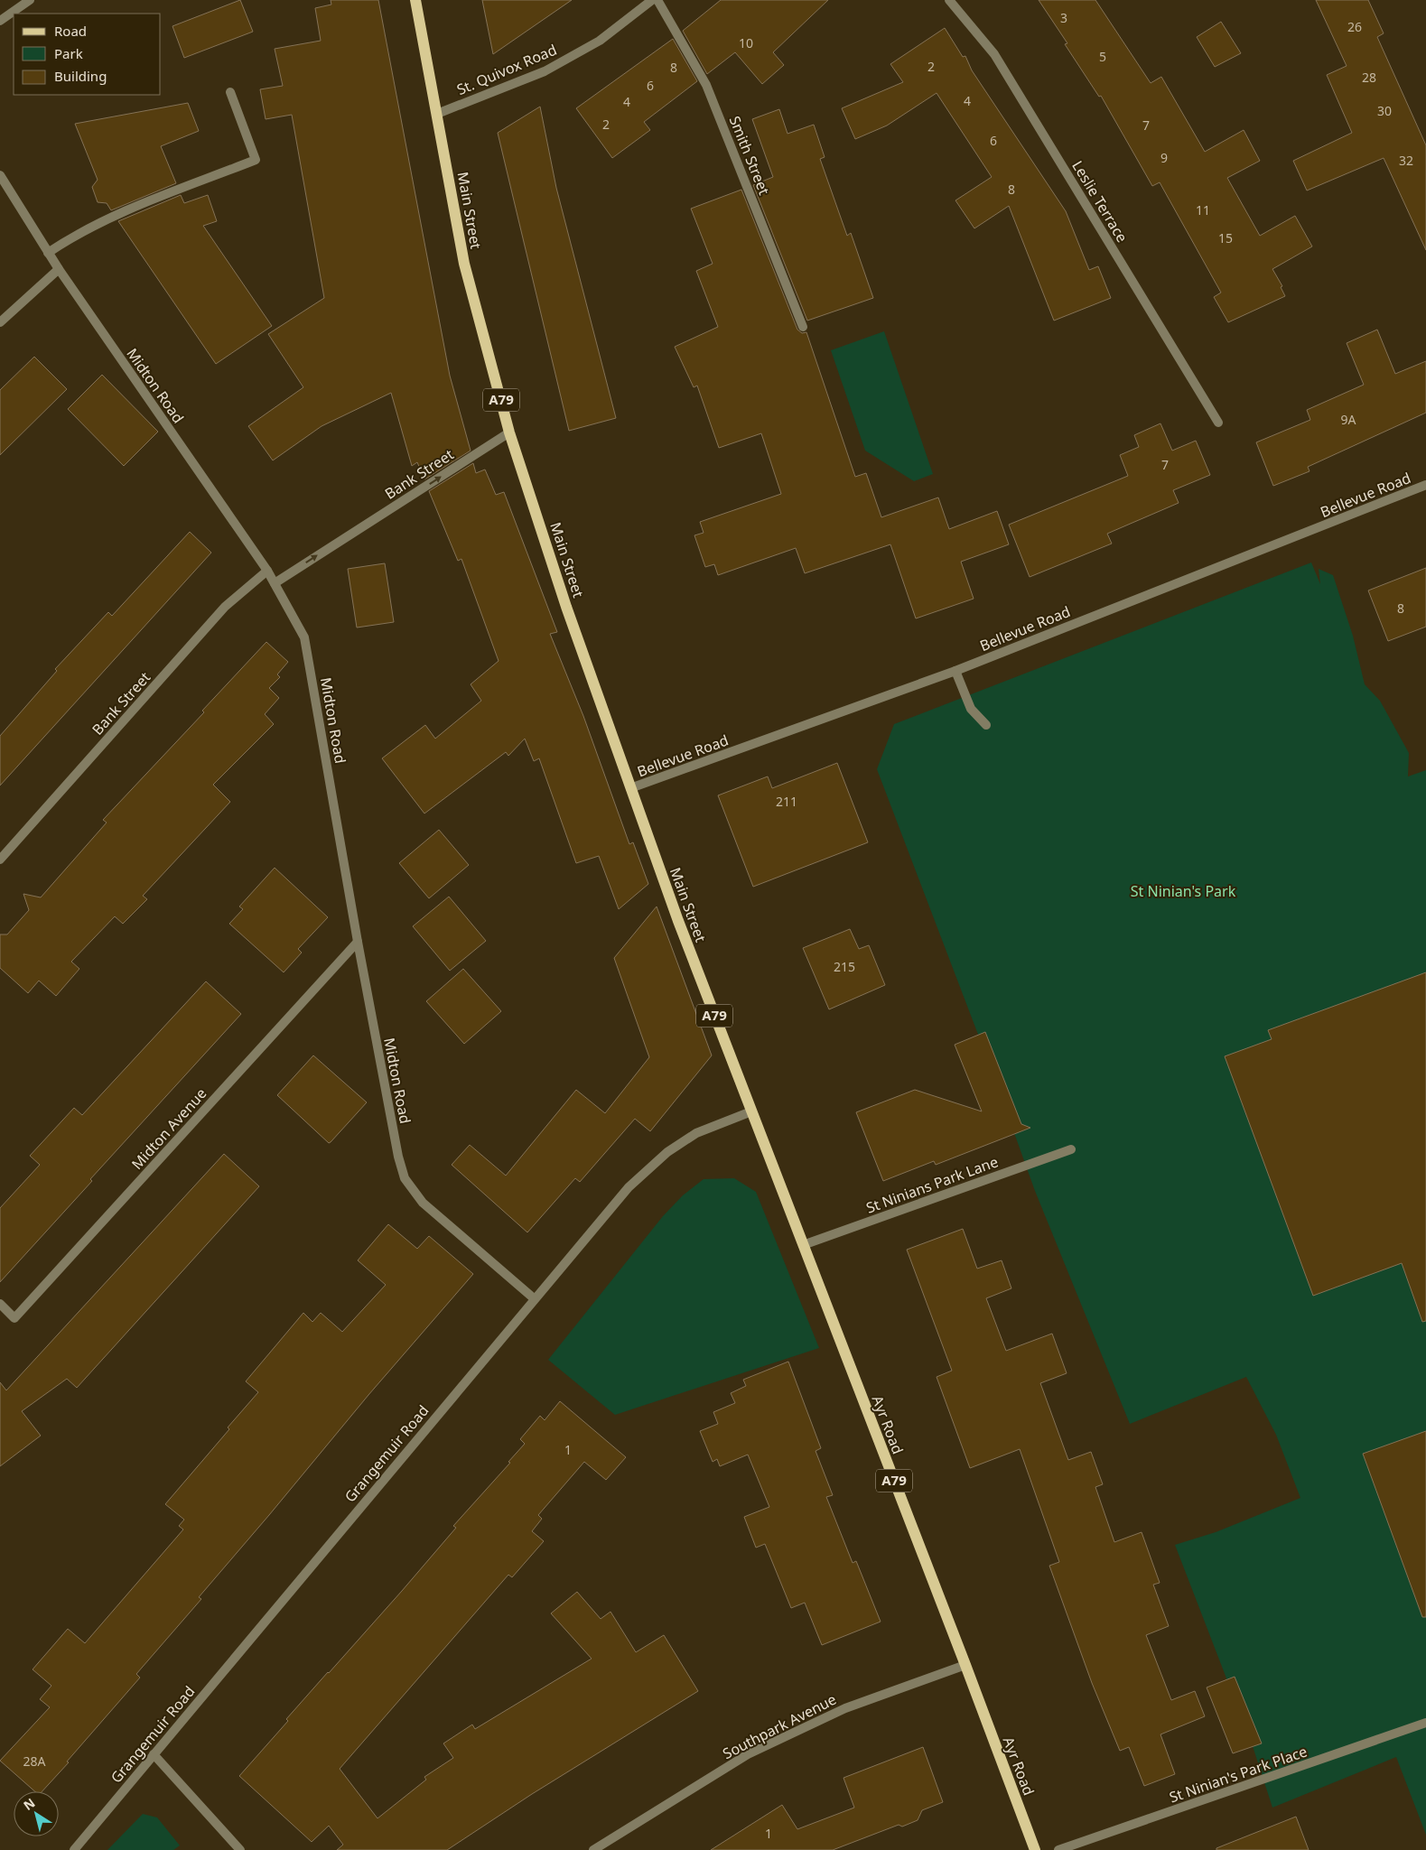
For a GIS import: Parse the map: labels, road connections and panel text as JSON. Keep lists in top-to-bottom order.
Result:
{
  "streets": {
    "main road": ["Main Street", "A79", "Ayr Road"],
    "street": [
      "St. Quivox Road",
      "Smith Street",
      "Leslie Terrace",
      "Midton Road",
      "Bank Street",
      "Bellevue Road",
      "Midton Avenue",
      "St Ninians Park Lane",
      "Grangemuir Road",
      "Southpark Avenue",
      "St Ninian's Park Place"
    ]
  },
  "crossings": [
    ["St. Quivox Road", "Main Street"],
    ["Main Street", "Bank Street"],
    ["Main Street", "Bellevue Road"],
    ["Main Street", "Ayr Road"],
    ["Main Street", "Grangemuir Road"],
    ["Midton Road", "Bank Street"],
    ["Midton Road", "Midton Avenue"],
    ["Midton Road", "Grangemuir Road"],
    ["St Ninians Park Lane", "Ayr Road"],
    ["Ayr Road", "Grangemuir Road"],
    ["Ayr Road", "Southpark Avenue"]
  ],
  "one_way": ["Bank Street"],
  "parks": ["St Ninian's Park"],
  "house_numbers": [
    "3",
    "26",
    "10",
    "5",
    "2",
    "8",
    "28",
    "6",
    "4",
    "4",
    "30",
    "2",
    "7",
    "6",
    "9",
    "32",
    "8",
    "11",
    "15",
    "9A",
    "7",
    "8",
    "211",
    "215",
    "1",
    "28A",
    "1"
  ],
  "legend": ["Road", "Park", "Building"],
  "north": "top left"
}
